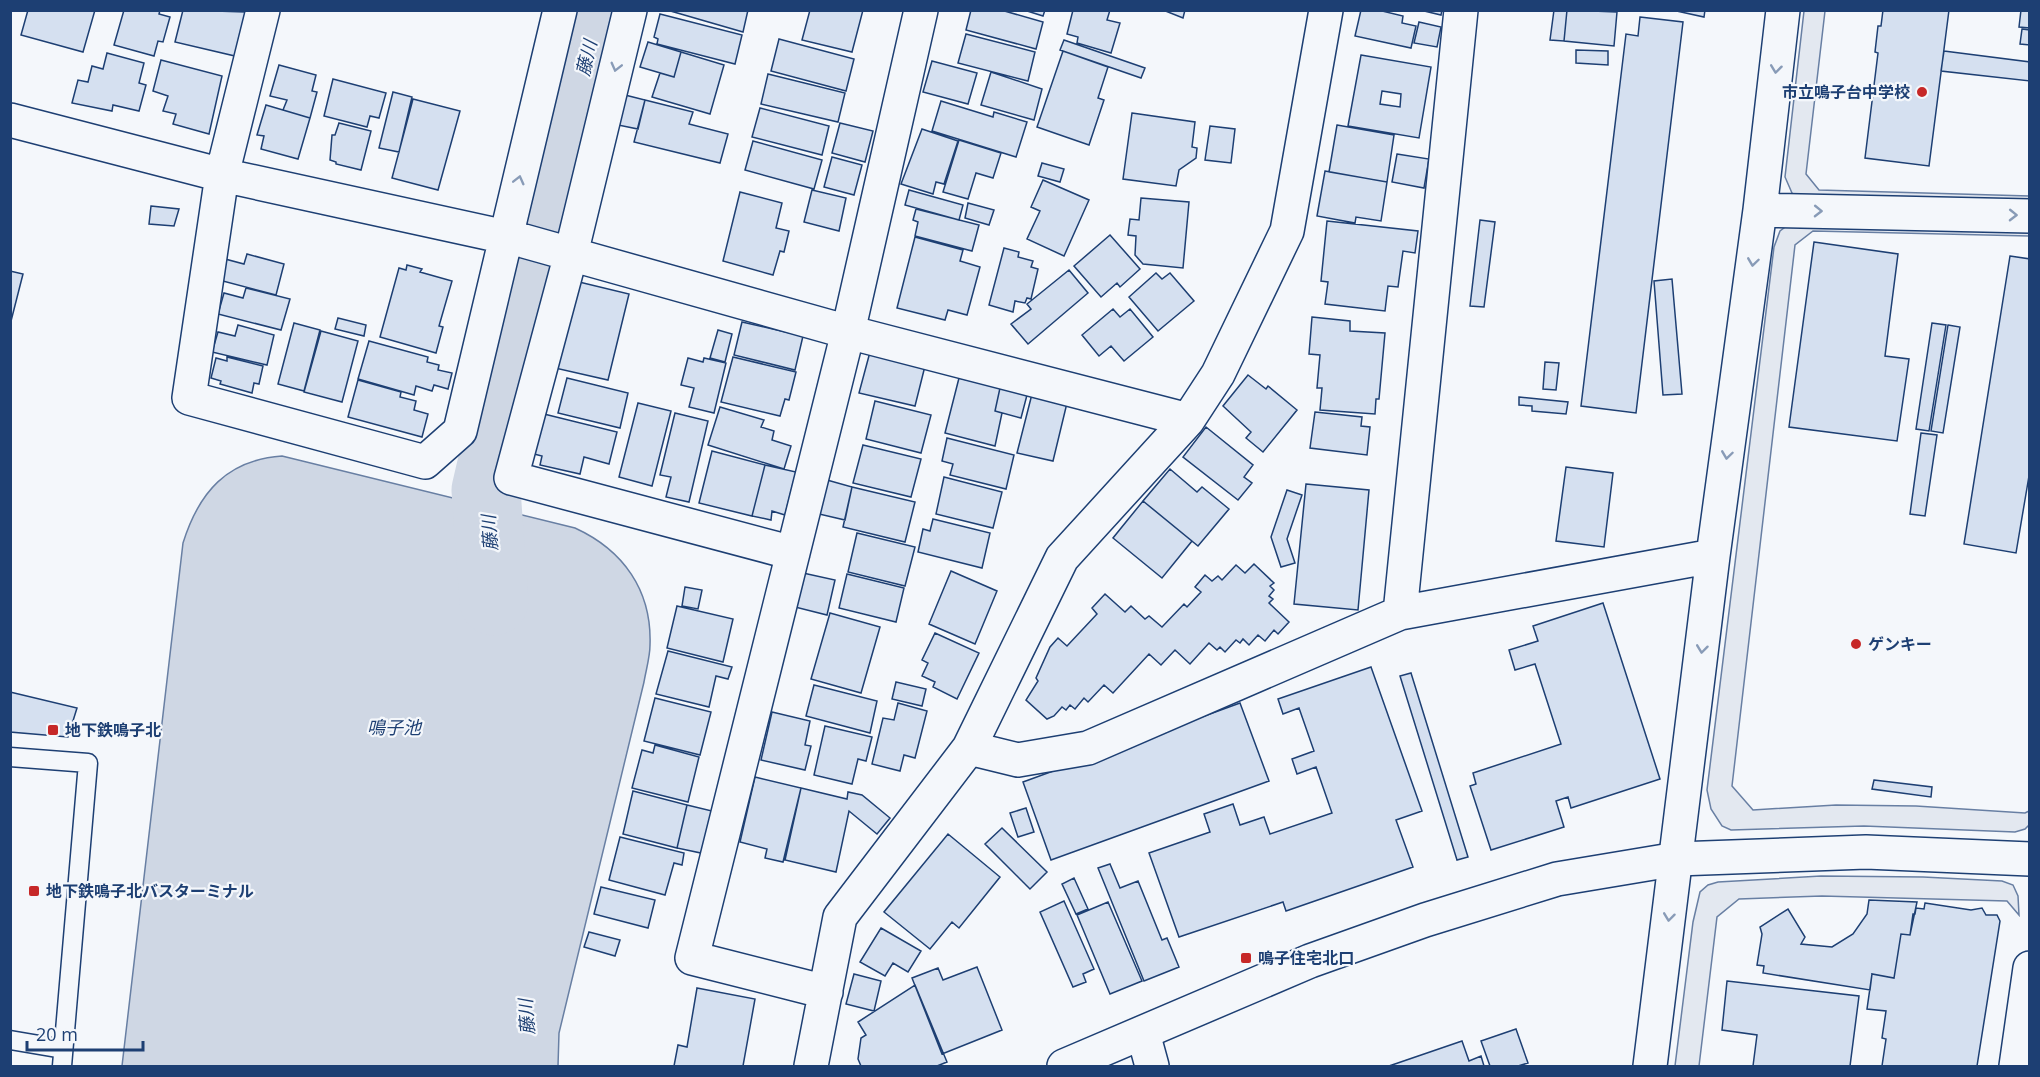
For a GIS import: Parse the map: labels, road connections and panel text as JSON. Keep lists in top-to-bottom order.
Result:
{
  "water": ["藤川", "鳴子池"],
  "places": {
    "other": ["市立鳴子台中学校", "ゲンキー"],
    "transit": ["地下鉄鳴子北", "地下鉄鳴子北バスターミナル", "鳴子住宅北口"]
  },
  "scale_bar": "20 m"
}
